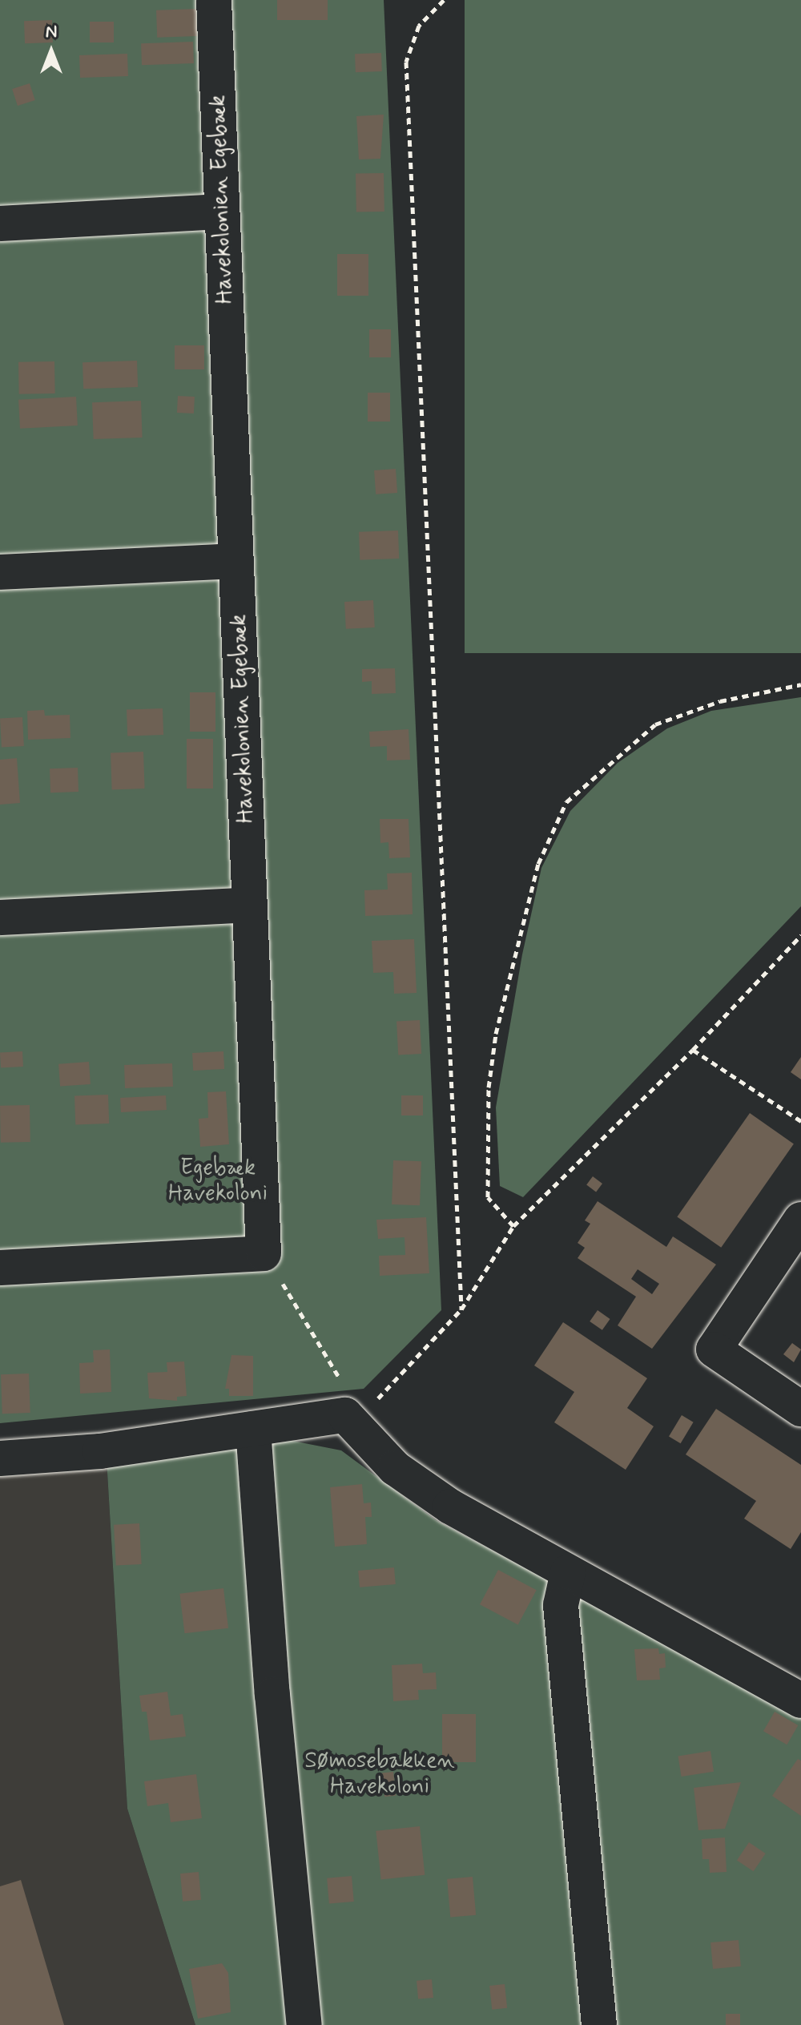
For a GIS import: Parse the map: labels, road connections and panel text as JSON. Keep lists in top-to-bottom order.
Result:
{
  "streets": {
    "street": ["Havekolonien Egebæk"]
  },
  "parks": ["Egebæk Havekoloni", "Sømosebakken Havekoloni"],
  "north": "top"
}
